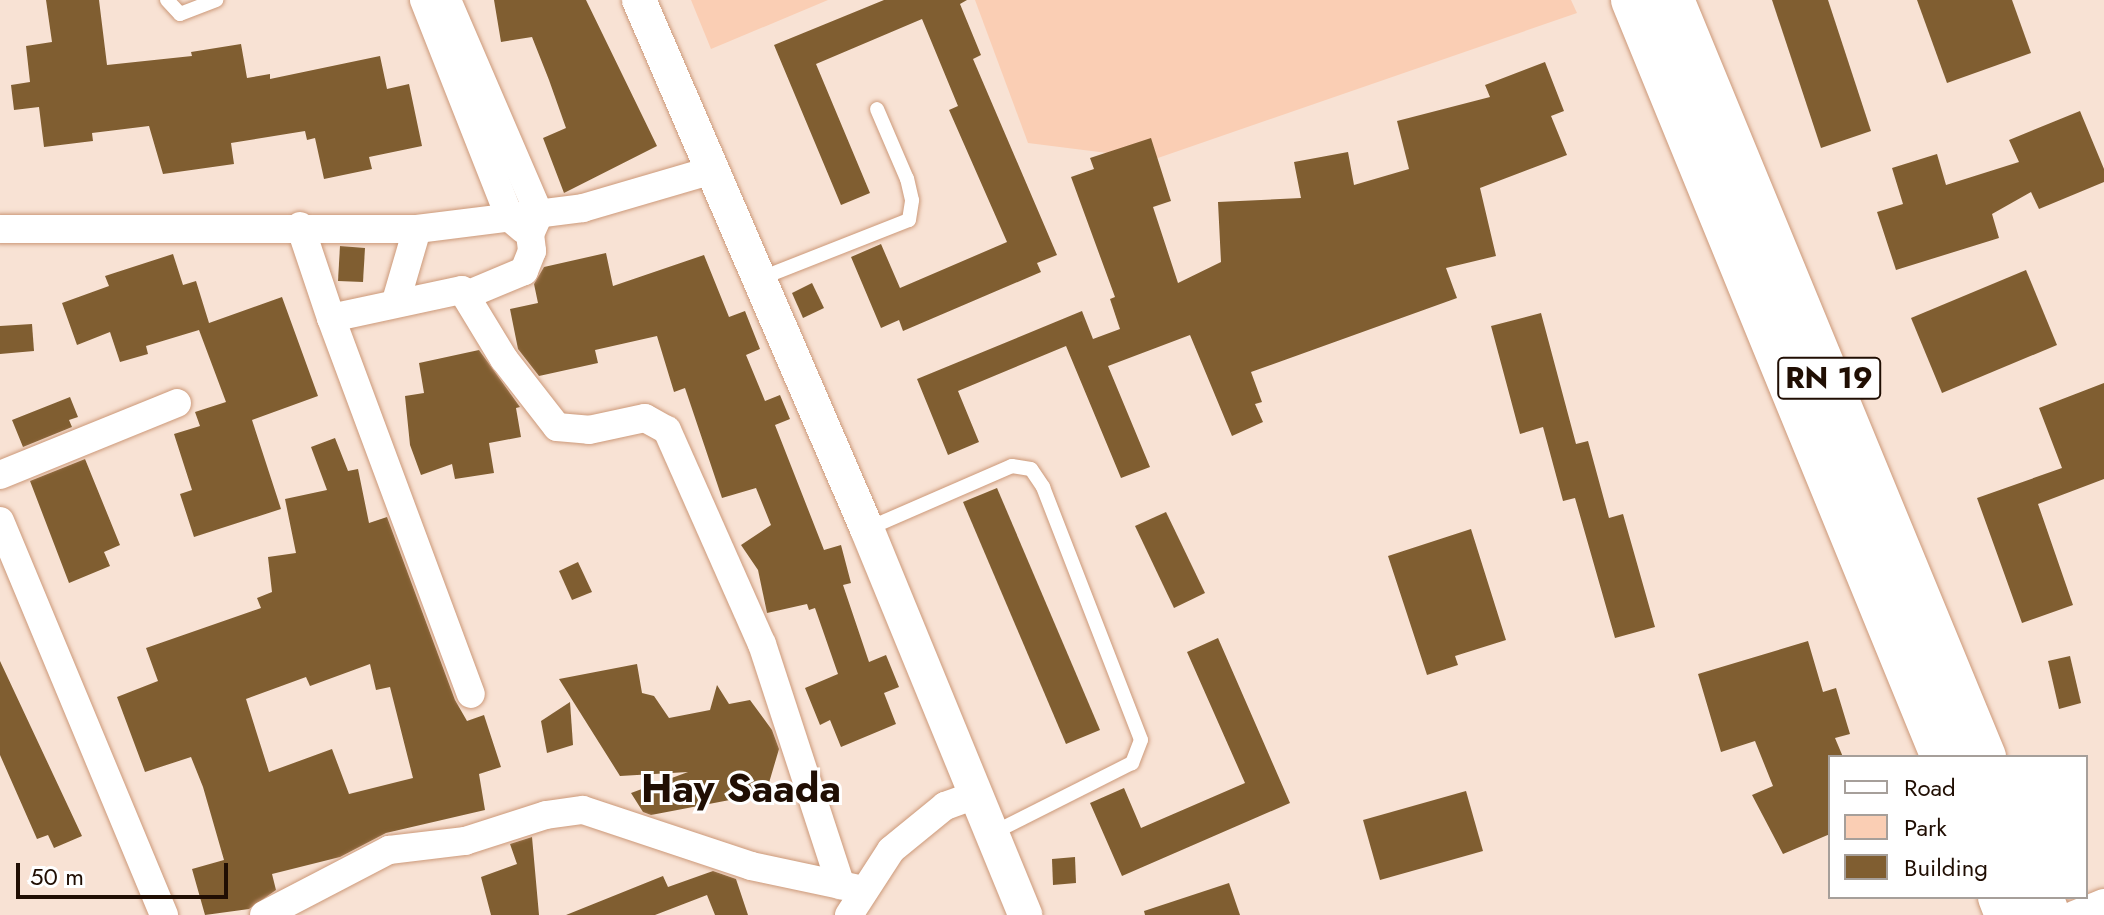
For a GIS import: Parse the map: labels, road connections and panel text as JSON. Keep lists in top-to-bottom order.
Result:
{
  "streets": {
    "main road": ["RN 19"]
  },
  "districts": ["Hay Saada"],
  "legend": ["Road", "Park", "Building"],
  "scale_bar": "50 m"
}
